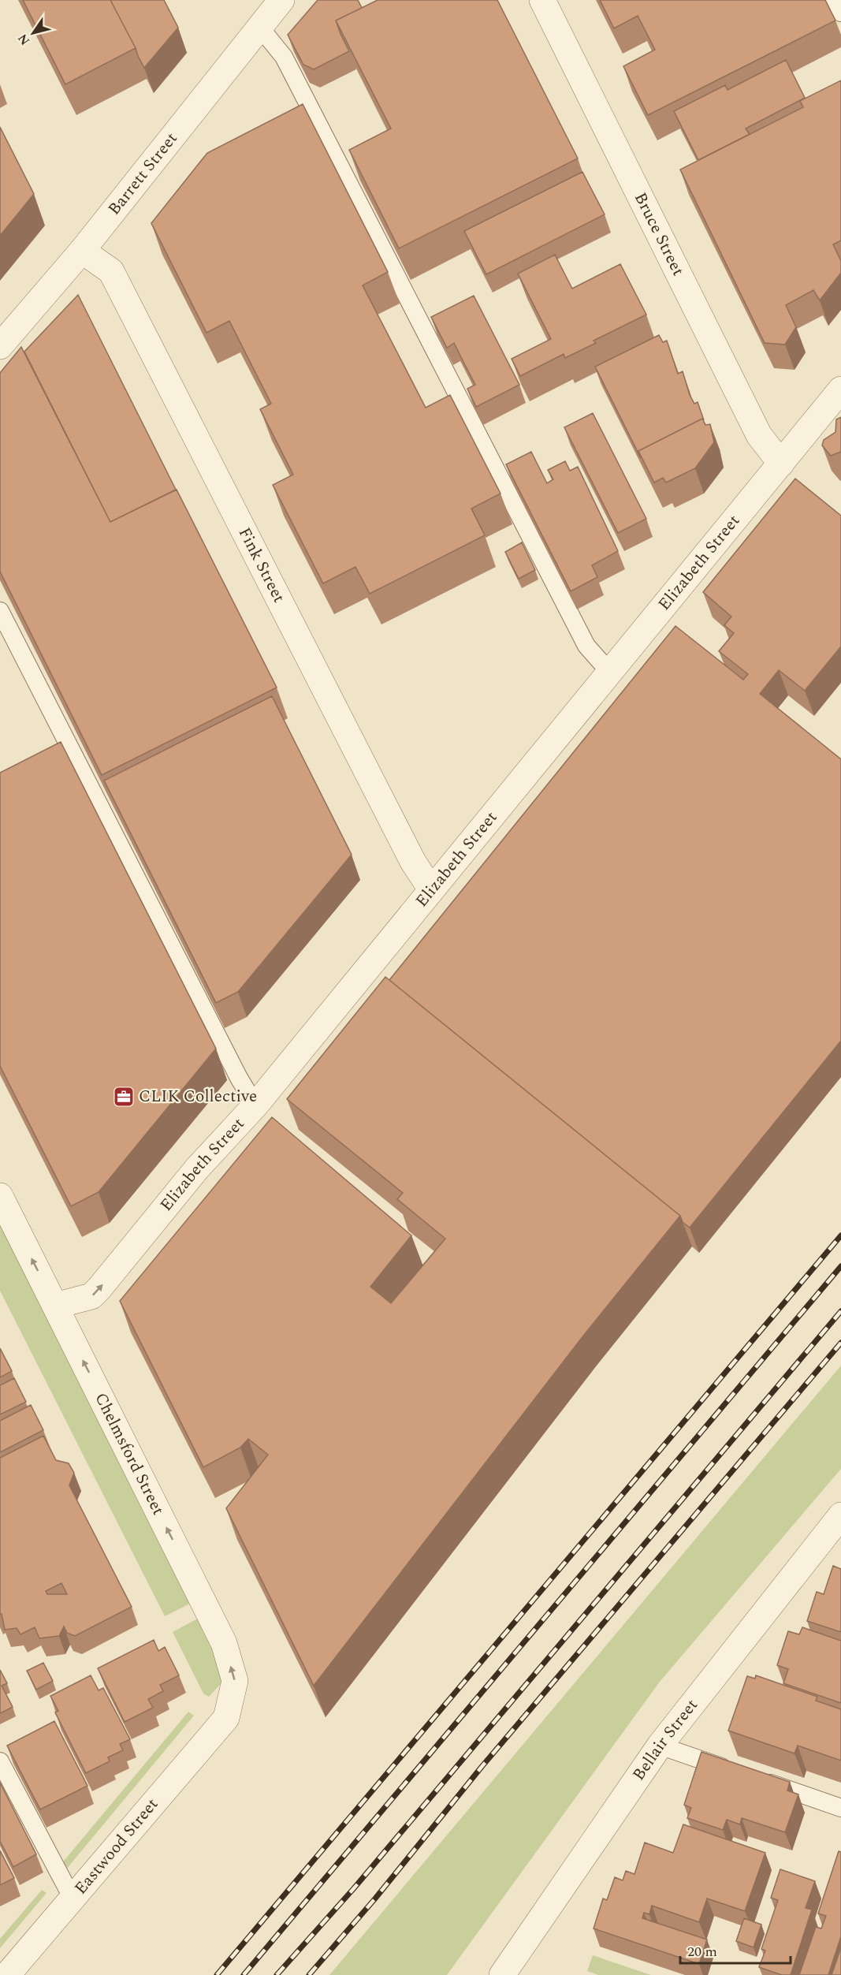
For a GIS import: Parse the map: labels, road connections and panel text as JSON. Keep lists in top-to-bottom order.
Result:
{
  "streets": {
    "street": [
      "Barrett Street",
      "Bruce Street",
      "Elizabeth Street",
      "Fink Street",
      "Chelmsford Street",
      "Bellair Street",
      "Eastwood Street"
    ]
  },
  "crossings": [
    ["Barrett Street", "Fink Street"],
    ["Bruce Street", "Elizabeth Street"],
    ["Elizabeth Street", "Fink Street"],
    ["Elizabeth Street", "Chelmsford Street"],
    ["Chelmsford Street", "Eastwood Street"]
  ],
  "one_way": ["Chelmsford Street"],
  "places": {
    "office": ["CLIK Collective"]
  },
  "scale_bar": "20 m",
  "north": "bottom left"
}
